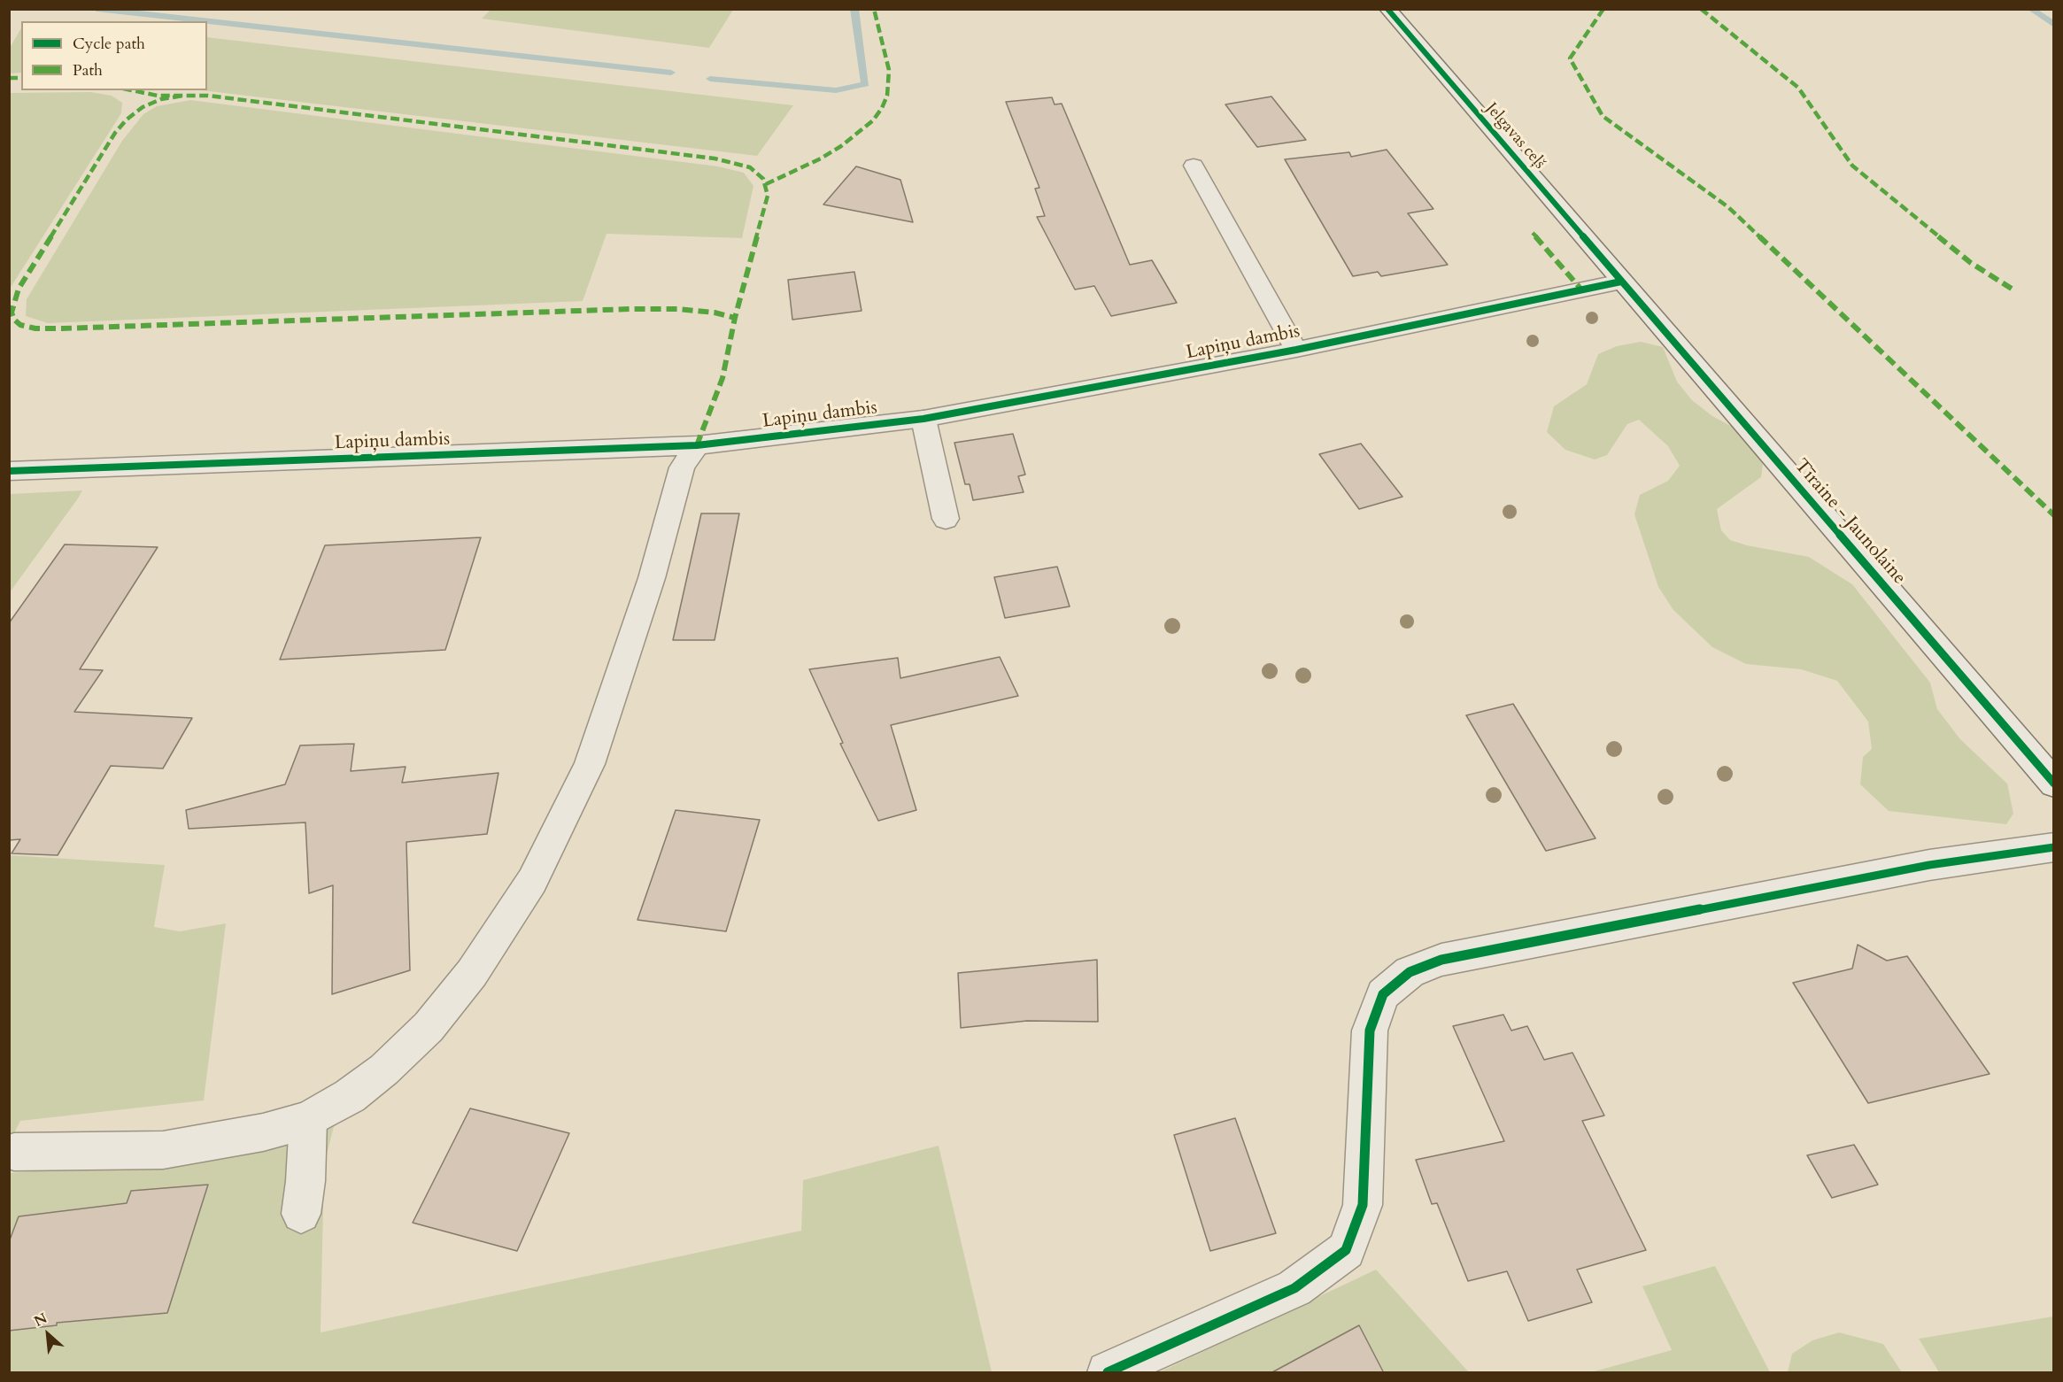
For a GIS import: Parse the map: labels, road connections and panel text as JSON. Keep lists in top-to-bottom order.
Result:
{
  "streets": {
    "street": ["Jelgavas ceļš", "Lapiņu dambis", "Tīraine - Jaunolaine"]
  },
  "crossings": [
    ["Jelgavas ceļš", "Lapiņu dambis"],
    ["Jelgavas ceļš", "Tīraine - Jaunolaine"],
    ["Lapiņu dambis", "Tīraine - Jaunolaine"]
  ],
  "legend": ["Cycle path", "Path"],
  "north": "top left"
}
